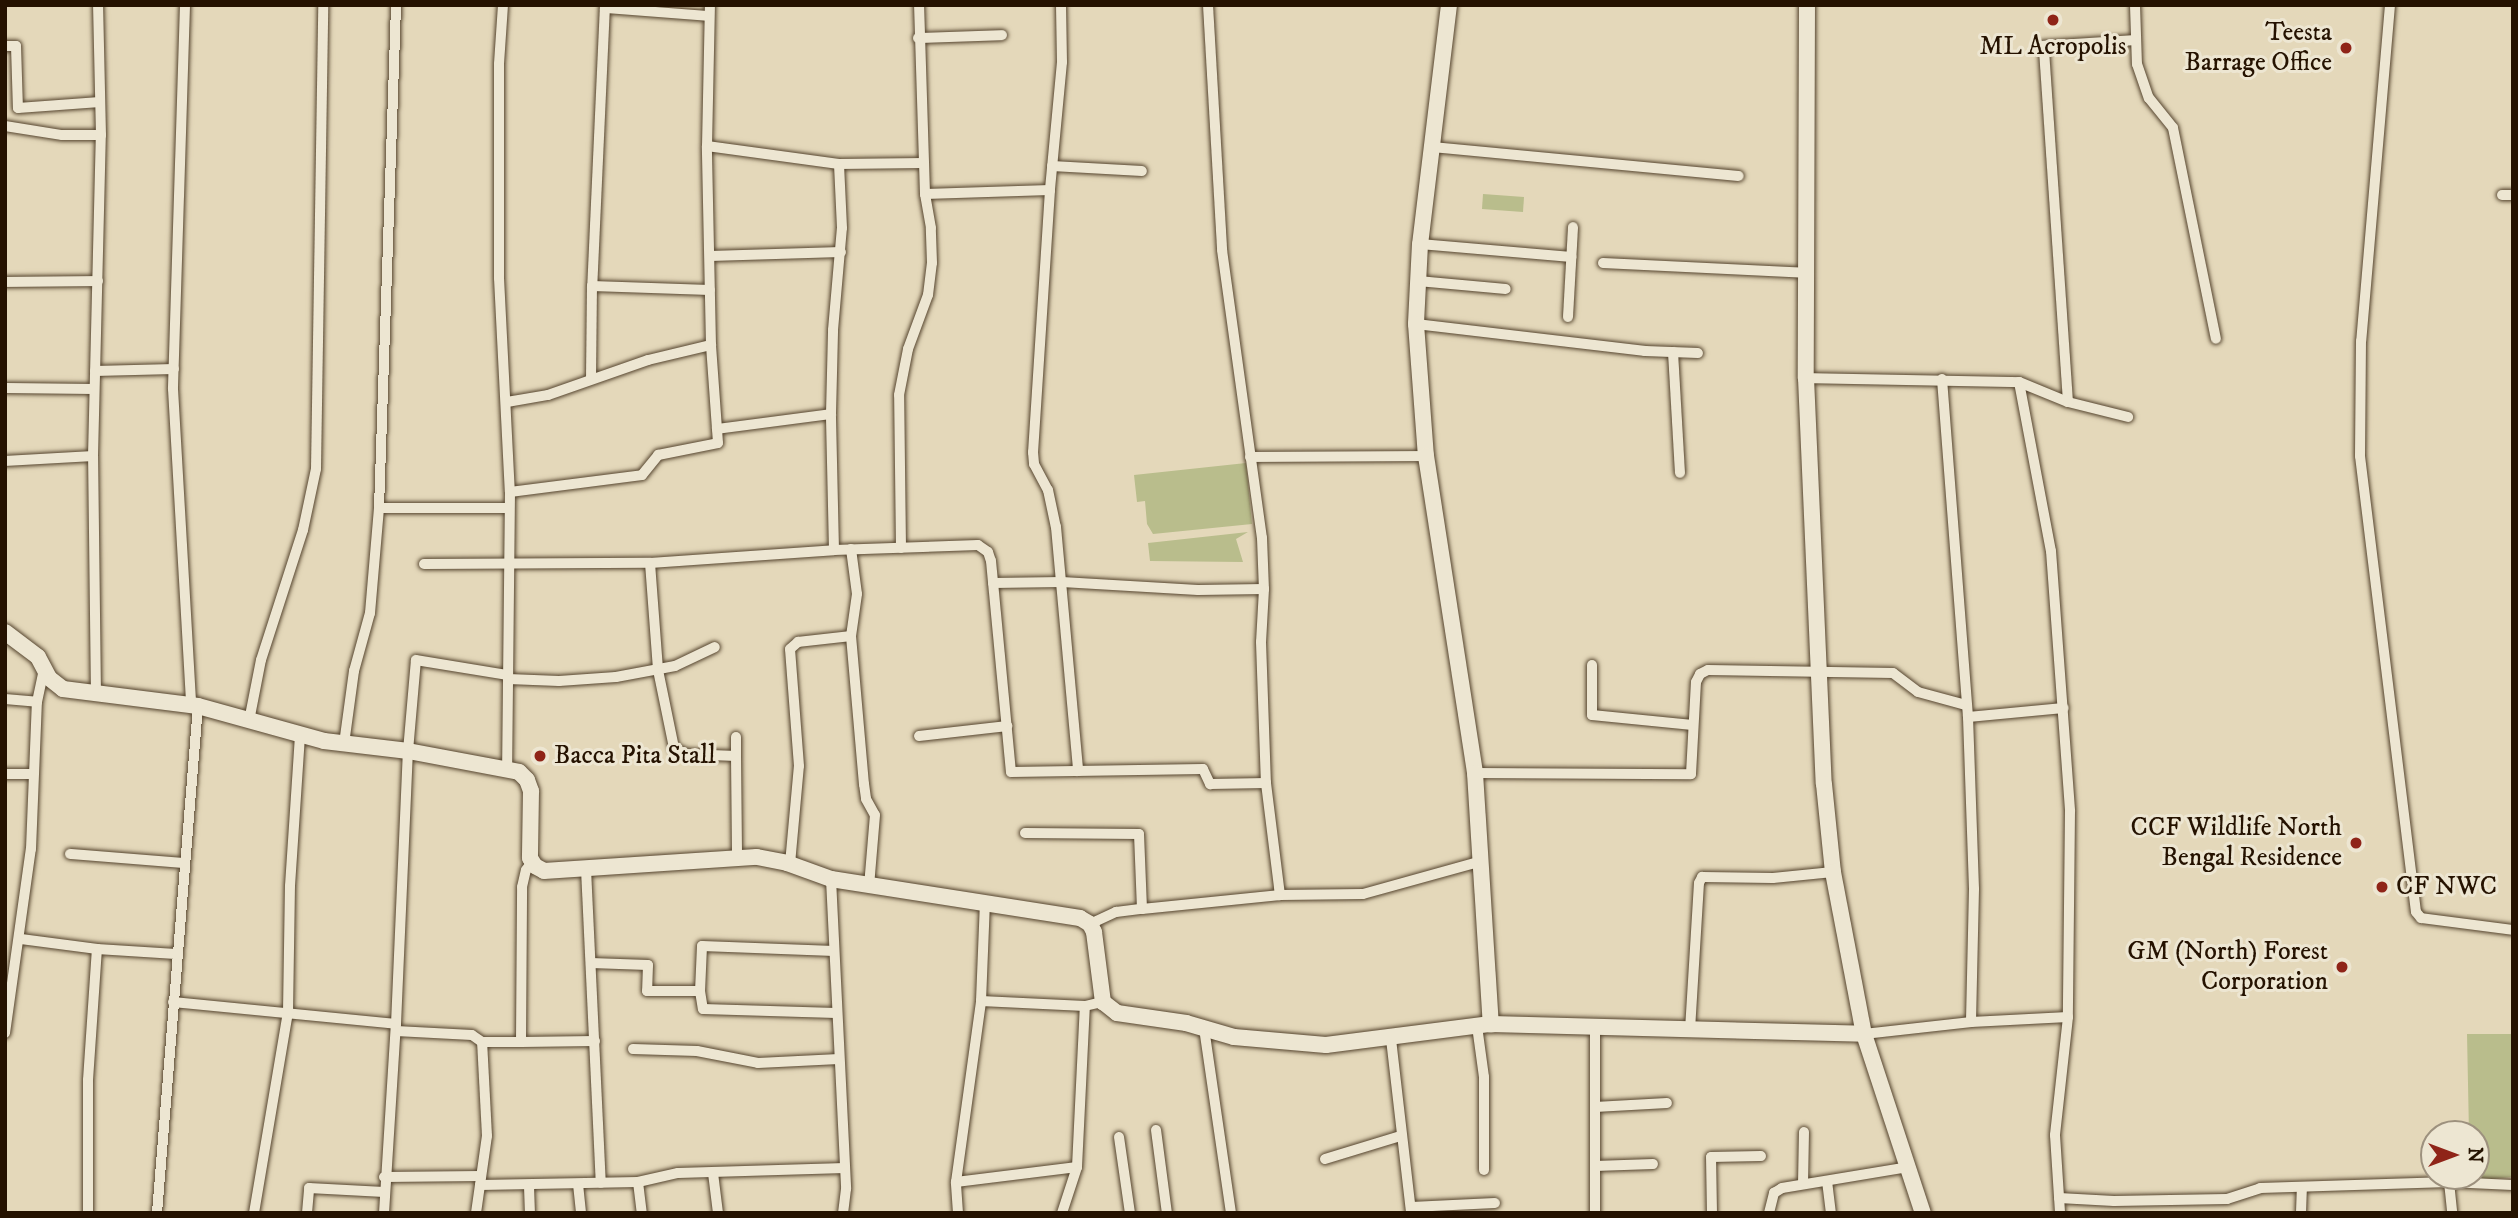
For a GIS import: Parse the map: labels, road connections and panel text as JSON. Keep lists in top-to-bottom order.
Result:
{
  "places": [
    "ML Acropolis",
    "Teesta Barrage Office",
    "Bacca Pita Stall",
    "CCF Wildlife North Bengal Residence",
    "CF NWC",
    "GM (North) Forest Corporation"
  ],
  "north": "right"
}
